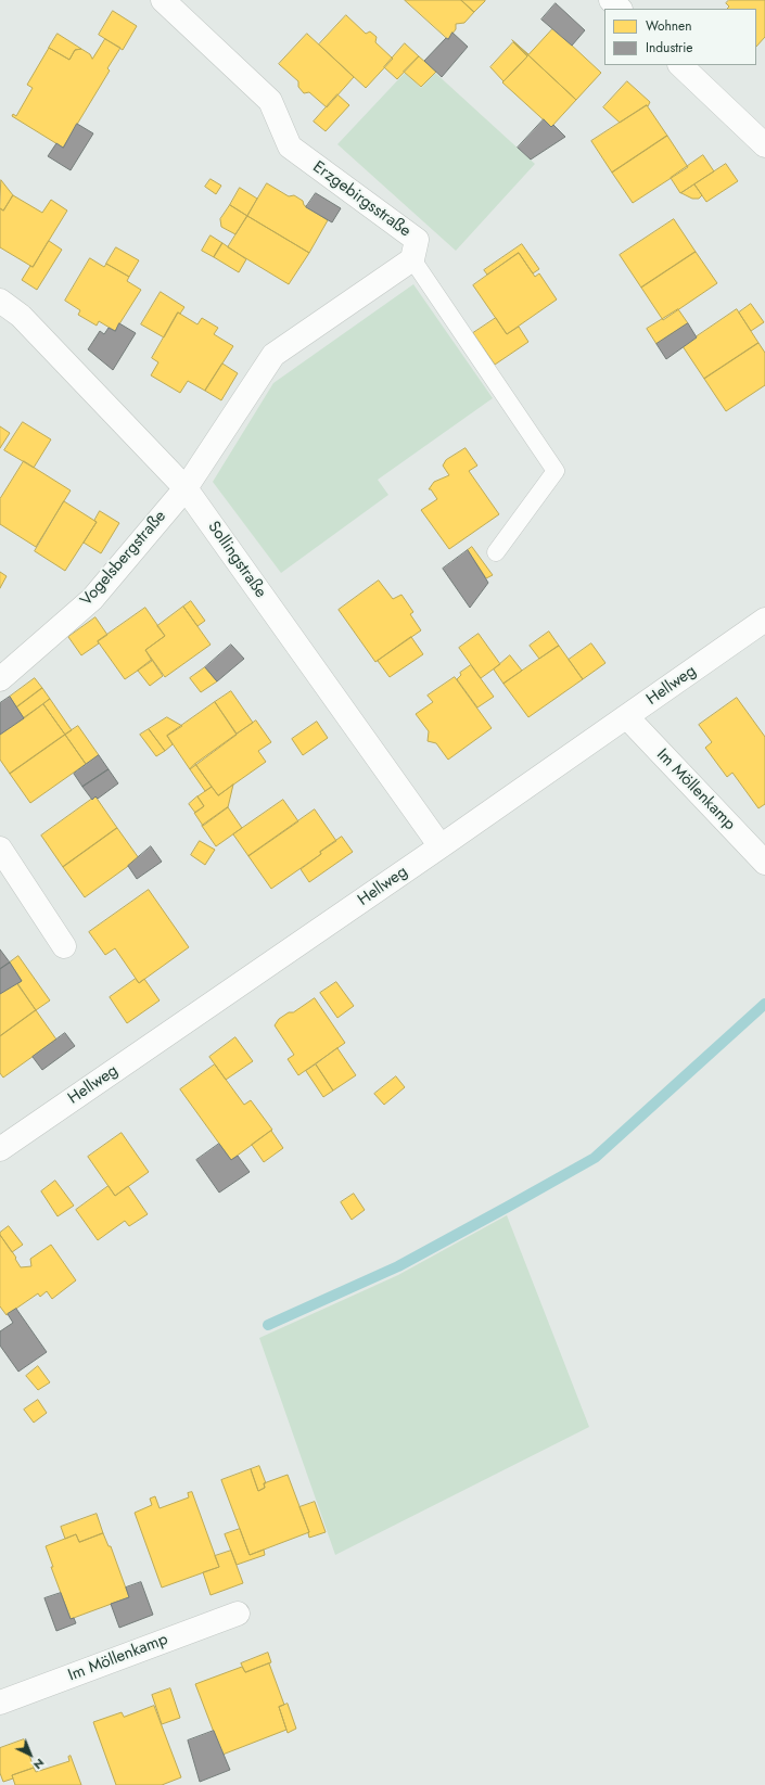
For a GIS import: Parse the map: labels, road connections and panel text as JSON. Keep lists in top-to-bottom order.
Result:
{
  "streets": {
    "street": [
      "Erzgebirgsstraße",
      "Vogelsbergstraße",
      "Sollingstraße",
      "Hellweg",
      "Im Möllenkamp"
    ]
  },
  "crossings": [
    ["Erzgebirgsstraße", "Vogelsbergstraße"],
    ["Erzgebirgsstraße", "Sollingstraße"],
    ["Vogelsbergstraße", "Sollingstraße"],
    ["Sollingstraße", "Hellweg"],
    ["Hellweg", "Im Möllenkamp"]
  ],
  "legend": ["Wohnen", "Industrie"],
  "north": "bottom right"
}
